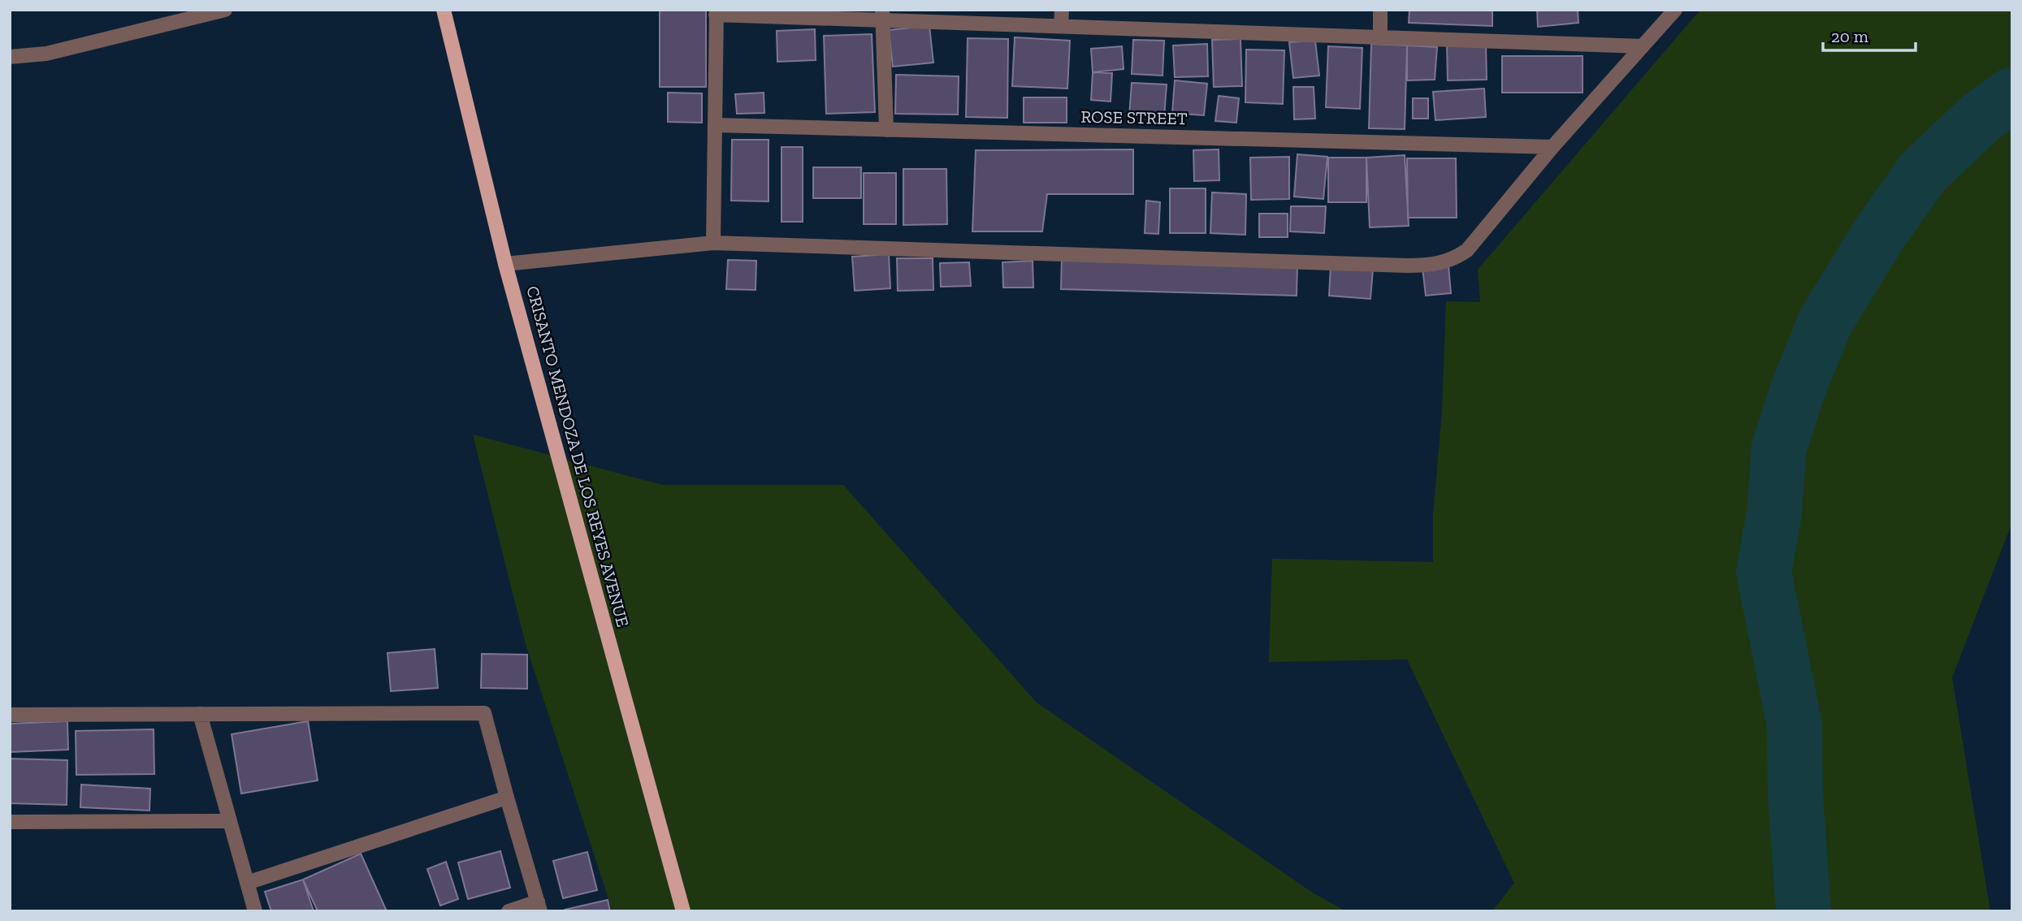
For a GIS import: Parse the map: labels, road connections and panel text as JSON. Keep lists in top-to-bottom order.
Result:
{
  "streets": {
    "main road": ["CRISANTO MENDOZA DE LOS REYES AVENUE"],
    "street": ["ROSE STREET"]
  },
  "scale_bar": "20 m"
}
